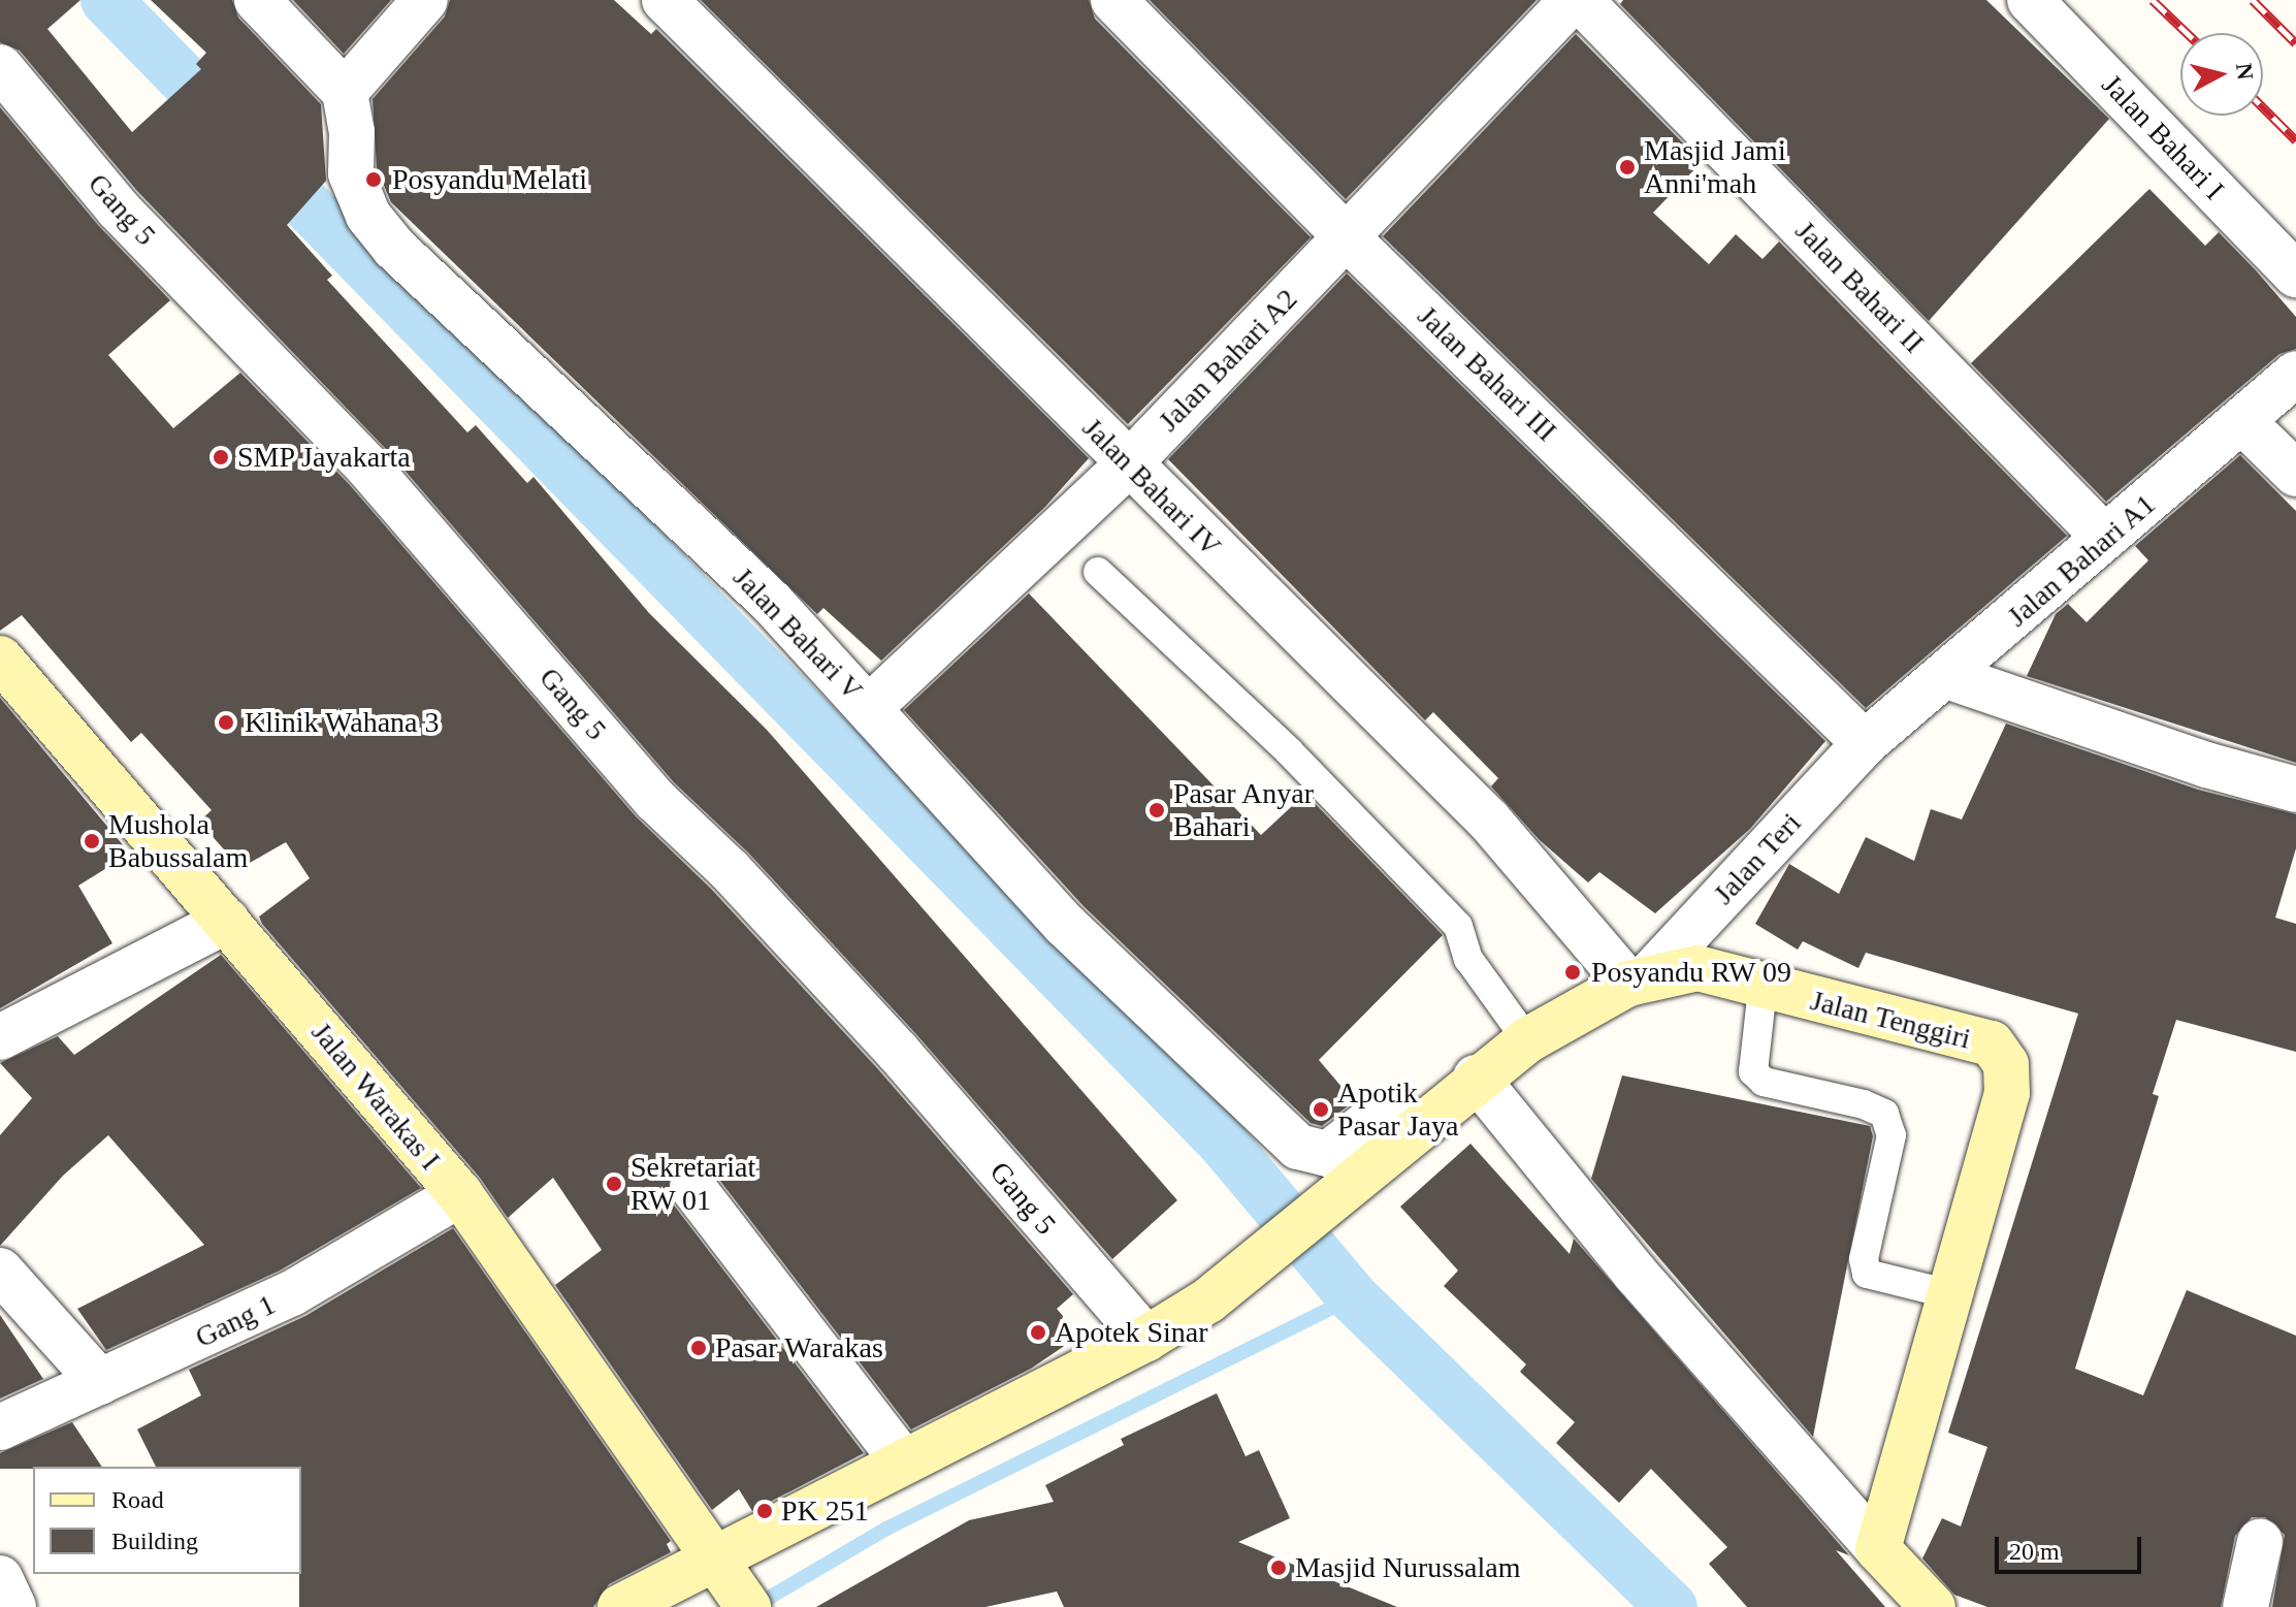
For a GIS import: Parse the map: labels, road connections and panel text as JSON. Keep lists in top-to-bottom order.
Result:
{
  "streets": {
    "street": [
      "Jalan Bahari I",
      "Gang 5",
      "Jalan Bahari II",
      "Jalan Bahari A2",
      "Jalan Bahari III",
      "Jalan Bahari IV",
      "Jalan Bahari A1",
      "Jalan Bahari V",
      "Jalan Teri",
      "Jalan Tenggiri",
      "Jalan Warakas I",
      "Gang 1"
    ]
  },
  "crossings": [
    ["Gang 5", "Jalan Tenggiri"],
    ["Jalan Bahari II", "Jalan Bahari A1"],
    ["Jalan Bahari A2", "Jalan Bahari III"],
    ["Jalan Bahari A2", "Jalan Bahari IV"],
    ["Jalan Bahari A2", "Jalan Bahari V"],
    ["Jalan Bahari III", "Jalan Bahari A1"],
    ["Jalan Bahari III", "Jalan Teri"],
    ["Jalan Bahari IV", "Jalan Teri"],
    ["Jalan Bahari IV", "Jalan Tenggiri"],
    ["Jalan Bahari A1", "Jalan Teri"],
    ["Jalan Bahari V", "Jalan Tenggiri"],
    ["Jalan Teri", "Jalan Tenggiri"],
    ["Jalan Tenggiri", "Jalan Warakas I"],
    ["Jalan Warakas I", "Gang 1"]
  ],
  "places": [
    "Masjid Jami Anni'mah",
    "Posyandu Melati",
    "SMP Jayakarta",
    "Klinik Wahana 3",
    "Pasar Anyar Bahari",
    "Mushola Babussalam",
    "Posyandu RW 09",
    "Apotik Pasar Jaya",
    "Sekretariat RW 01",
    "Apotek Sinar",
    "Pasar Warakas",
    "PK 251",
    "Masjid Nurussalam"
  ],
  "legend": ["Road", "Building"],
  "scale_bar": "20 m",
  "north": "right"
}
